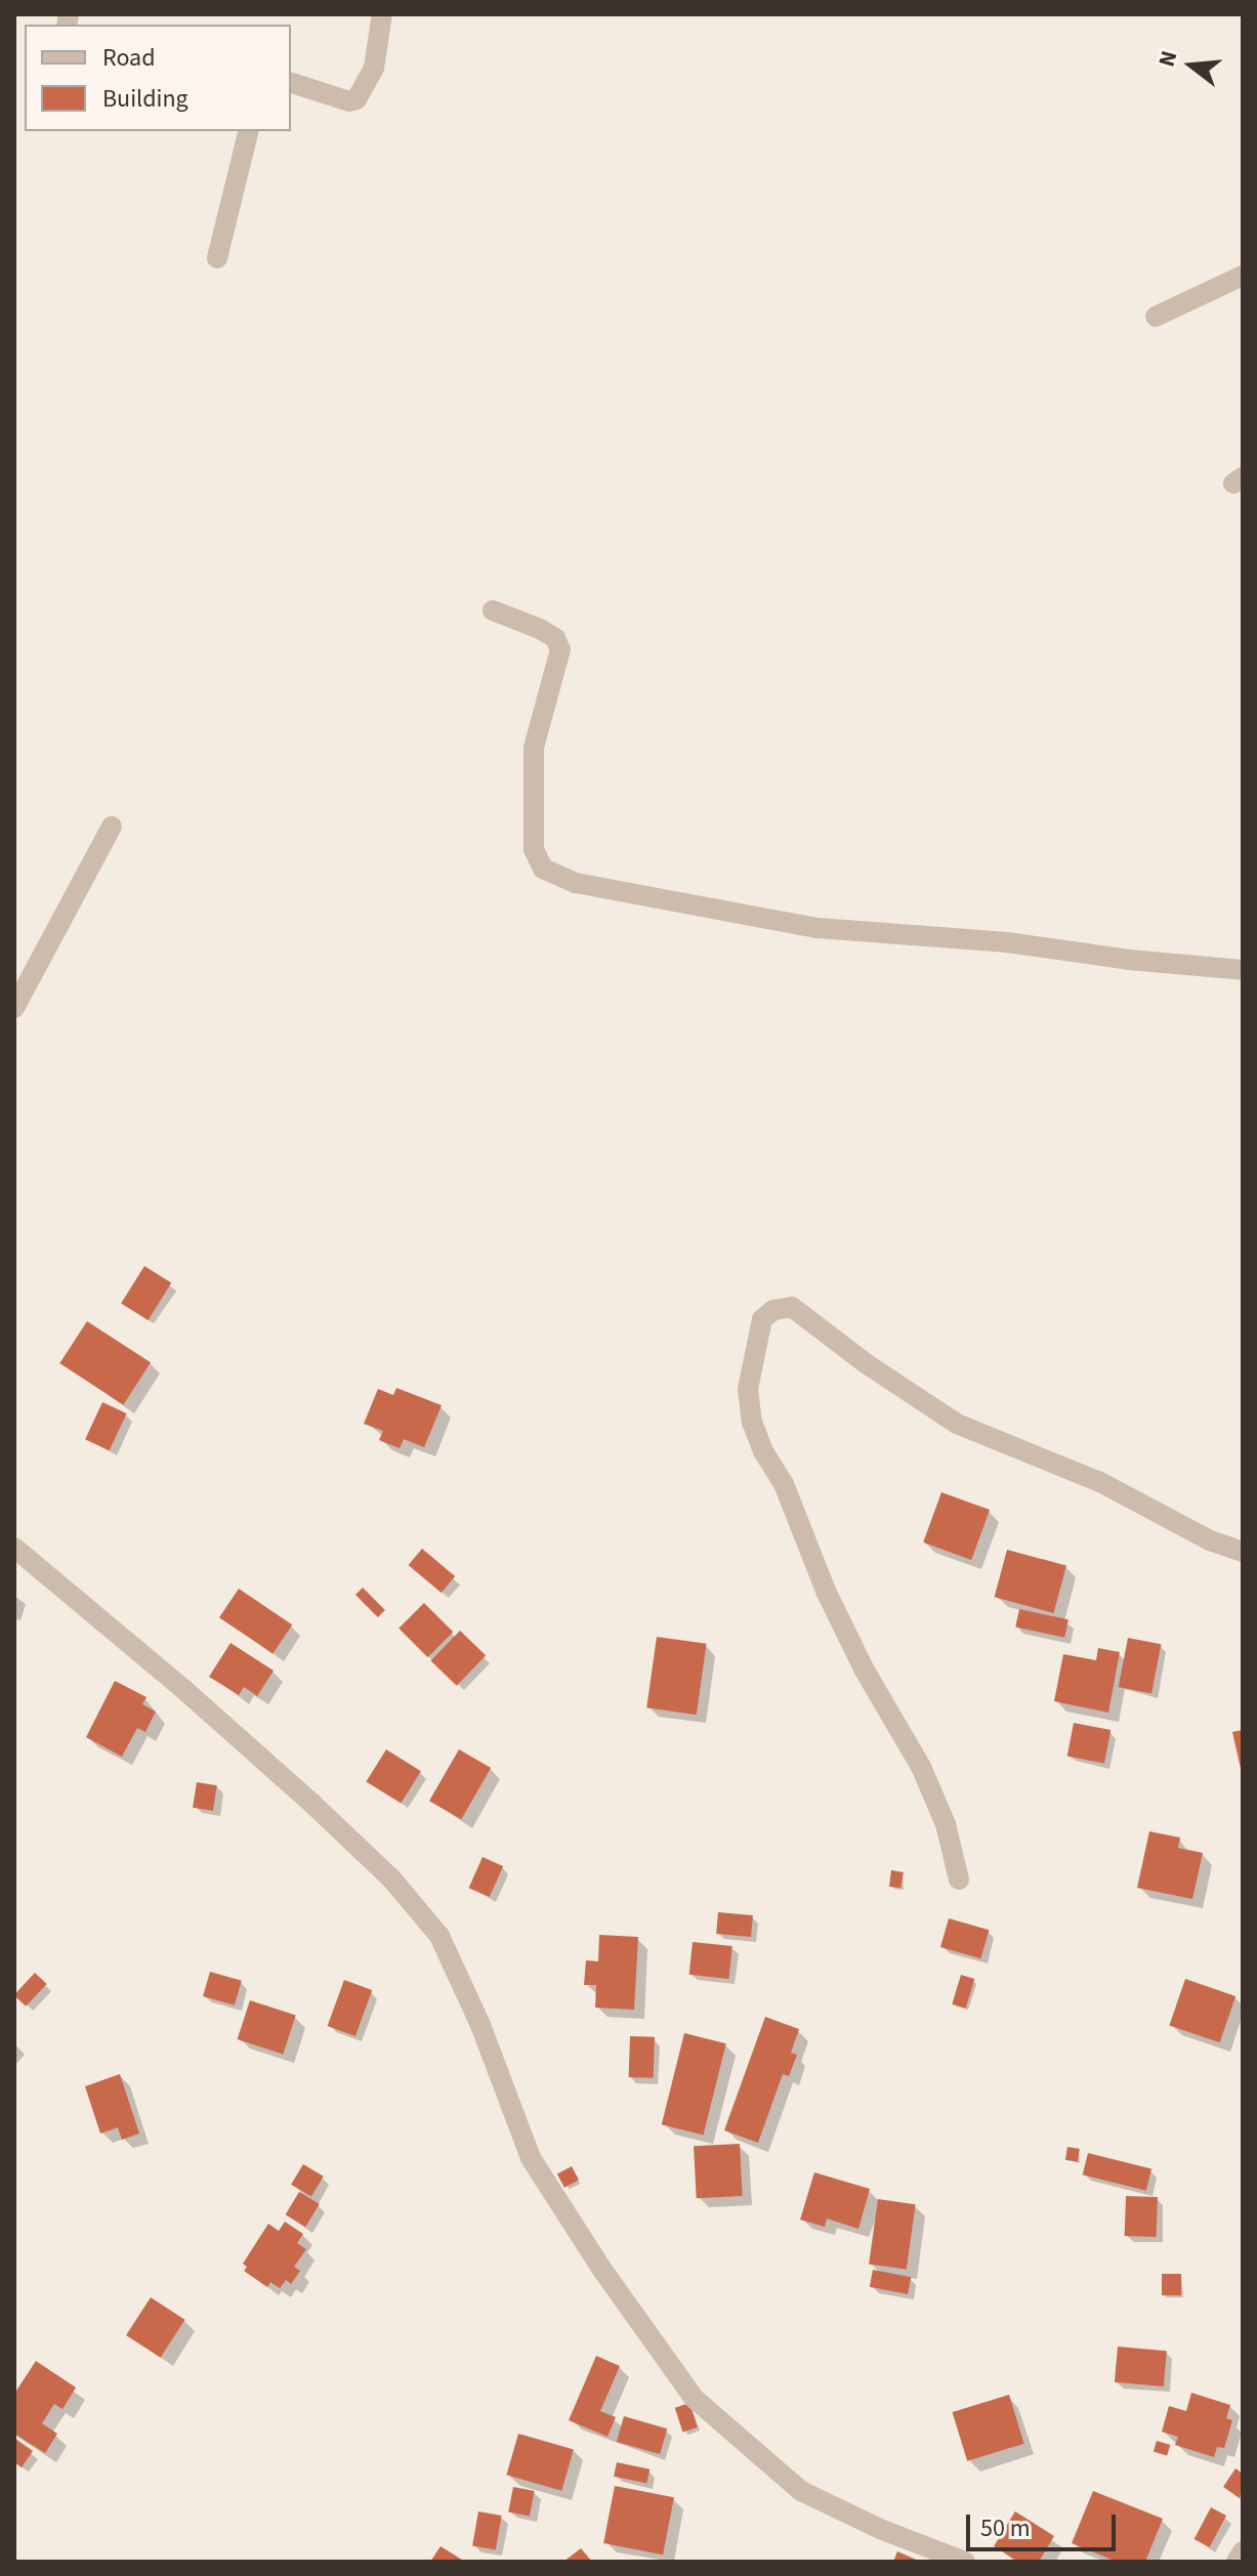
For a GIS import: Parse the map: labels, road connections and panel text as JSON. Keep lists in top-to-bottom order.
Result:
{
  "legend": ["Road", "Building"],
  "scale_bar": "50 m",
  "north": "left"
}
